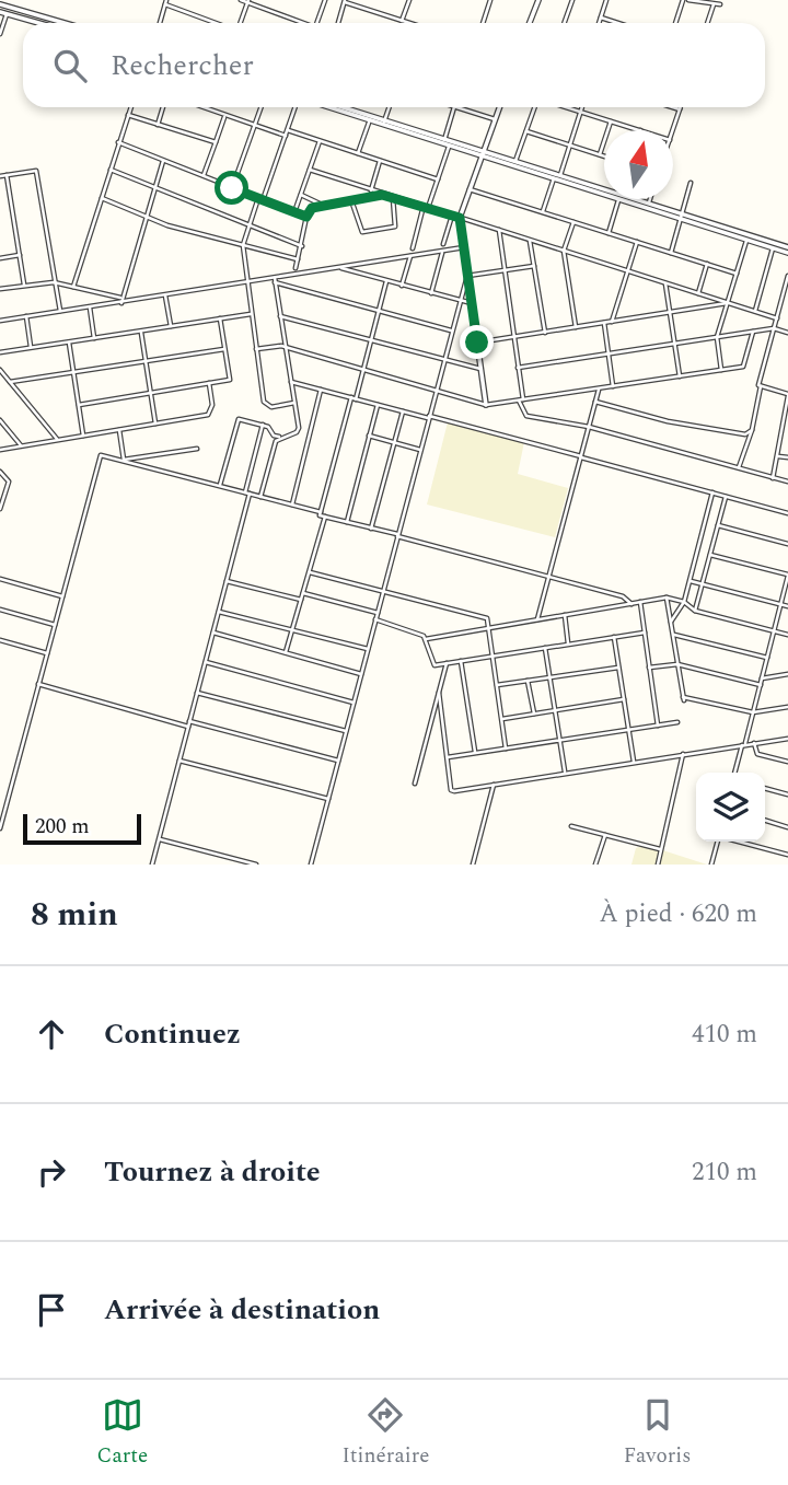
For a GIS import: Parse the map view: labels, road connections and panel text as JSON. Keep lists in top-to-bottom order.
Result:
{
  "scale_bar": "200 m",
  "north": "top",
  "page": {
    "search": "Rechercher",
    "scale": "200 m",
    "heading": ["8 min", "À pied · 620 m"],
    "list": [
      ["Continuez", "410 m"],
      ["Tournez à droite", "210 m"],
      "Arrivée à destination"
    ],
    "nav": ["Carte", "Itinéraire", "Favoris"]
  }
}
